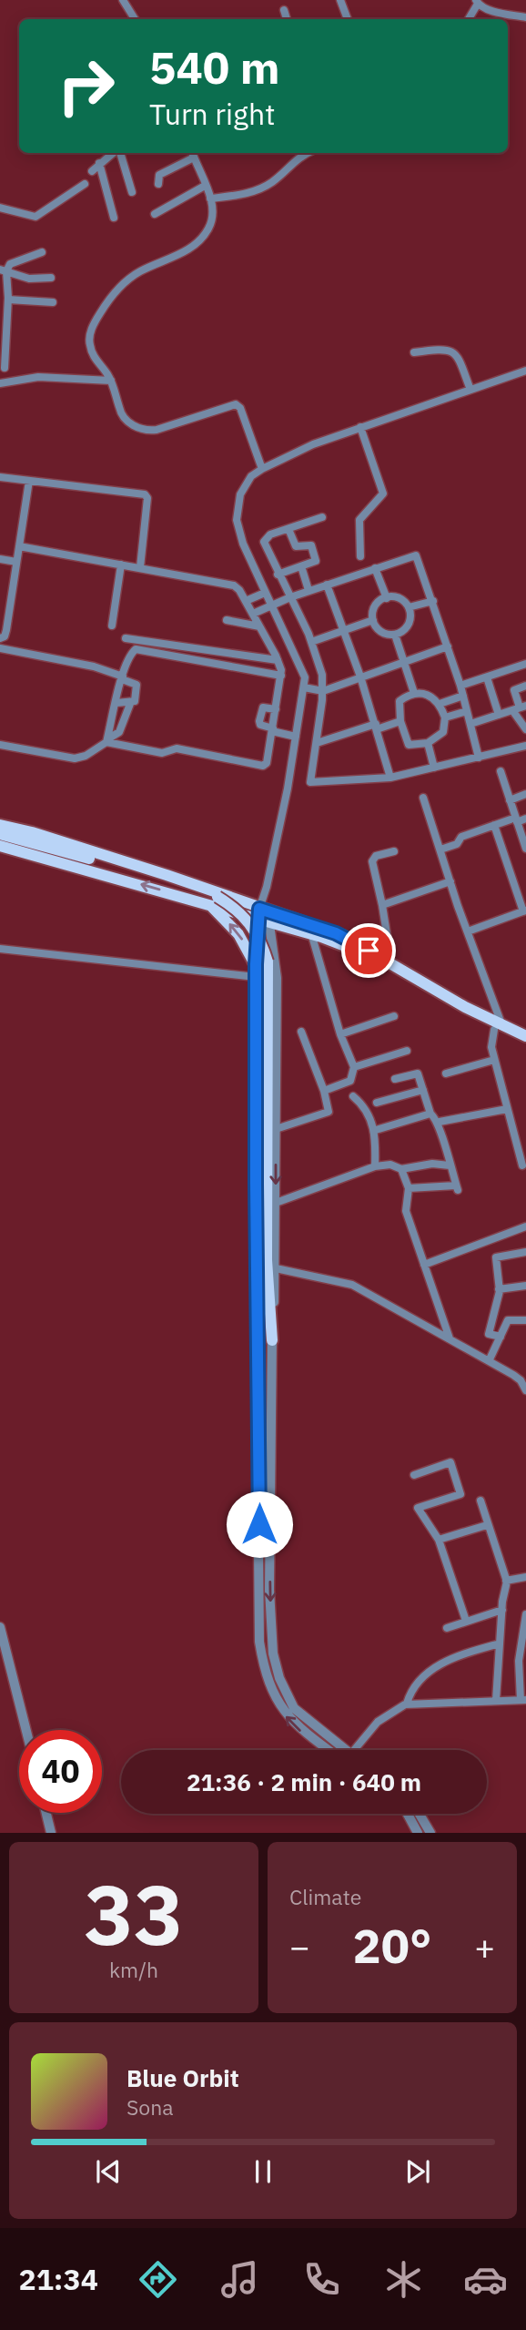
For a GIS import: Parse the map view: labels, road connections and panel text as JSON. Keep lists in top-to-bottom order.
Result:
{
  "page": {
    "turn": ["540 m", "Turn right"],
    "limit": "40",
    "trip": "21:36 · 2 min · 640 m",
    "tile": [
      ["33", "km/h"],
      "Climate"
    ],
    "heat": ["−", "20°", "+"],
    "song": ["Blue Orbit", "Sona"],
    "tabs": "21:34"
  }
}
